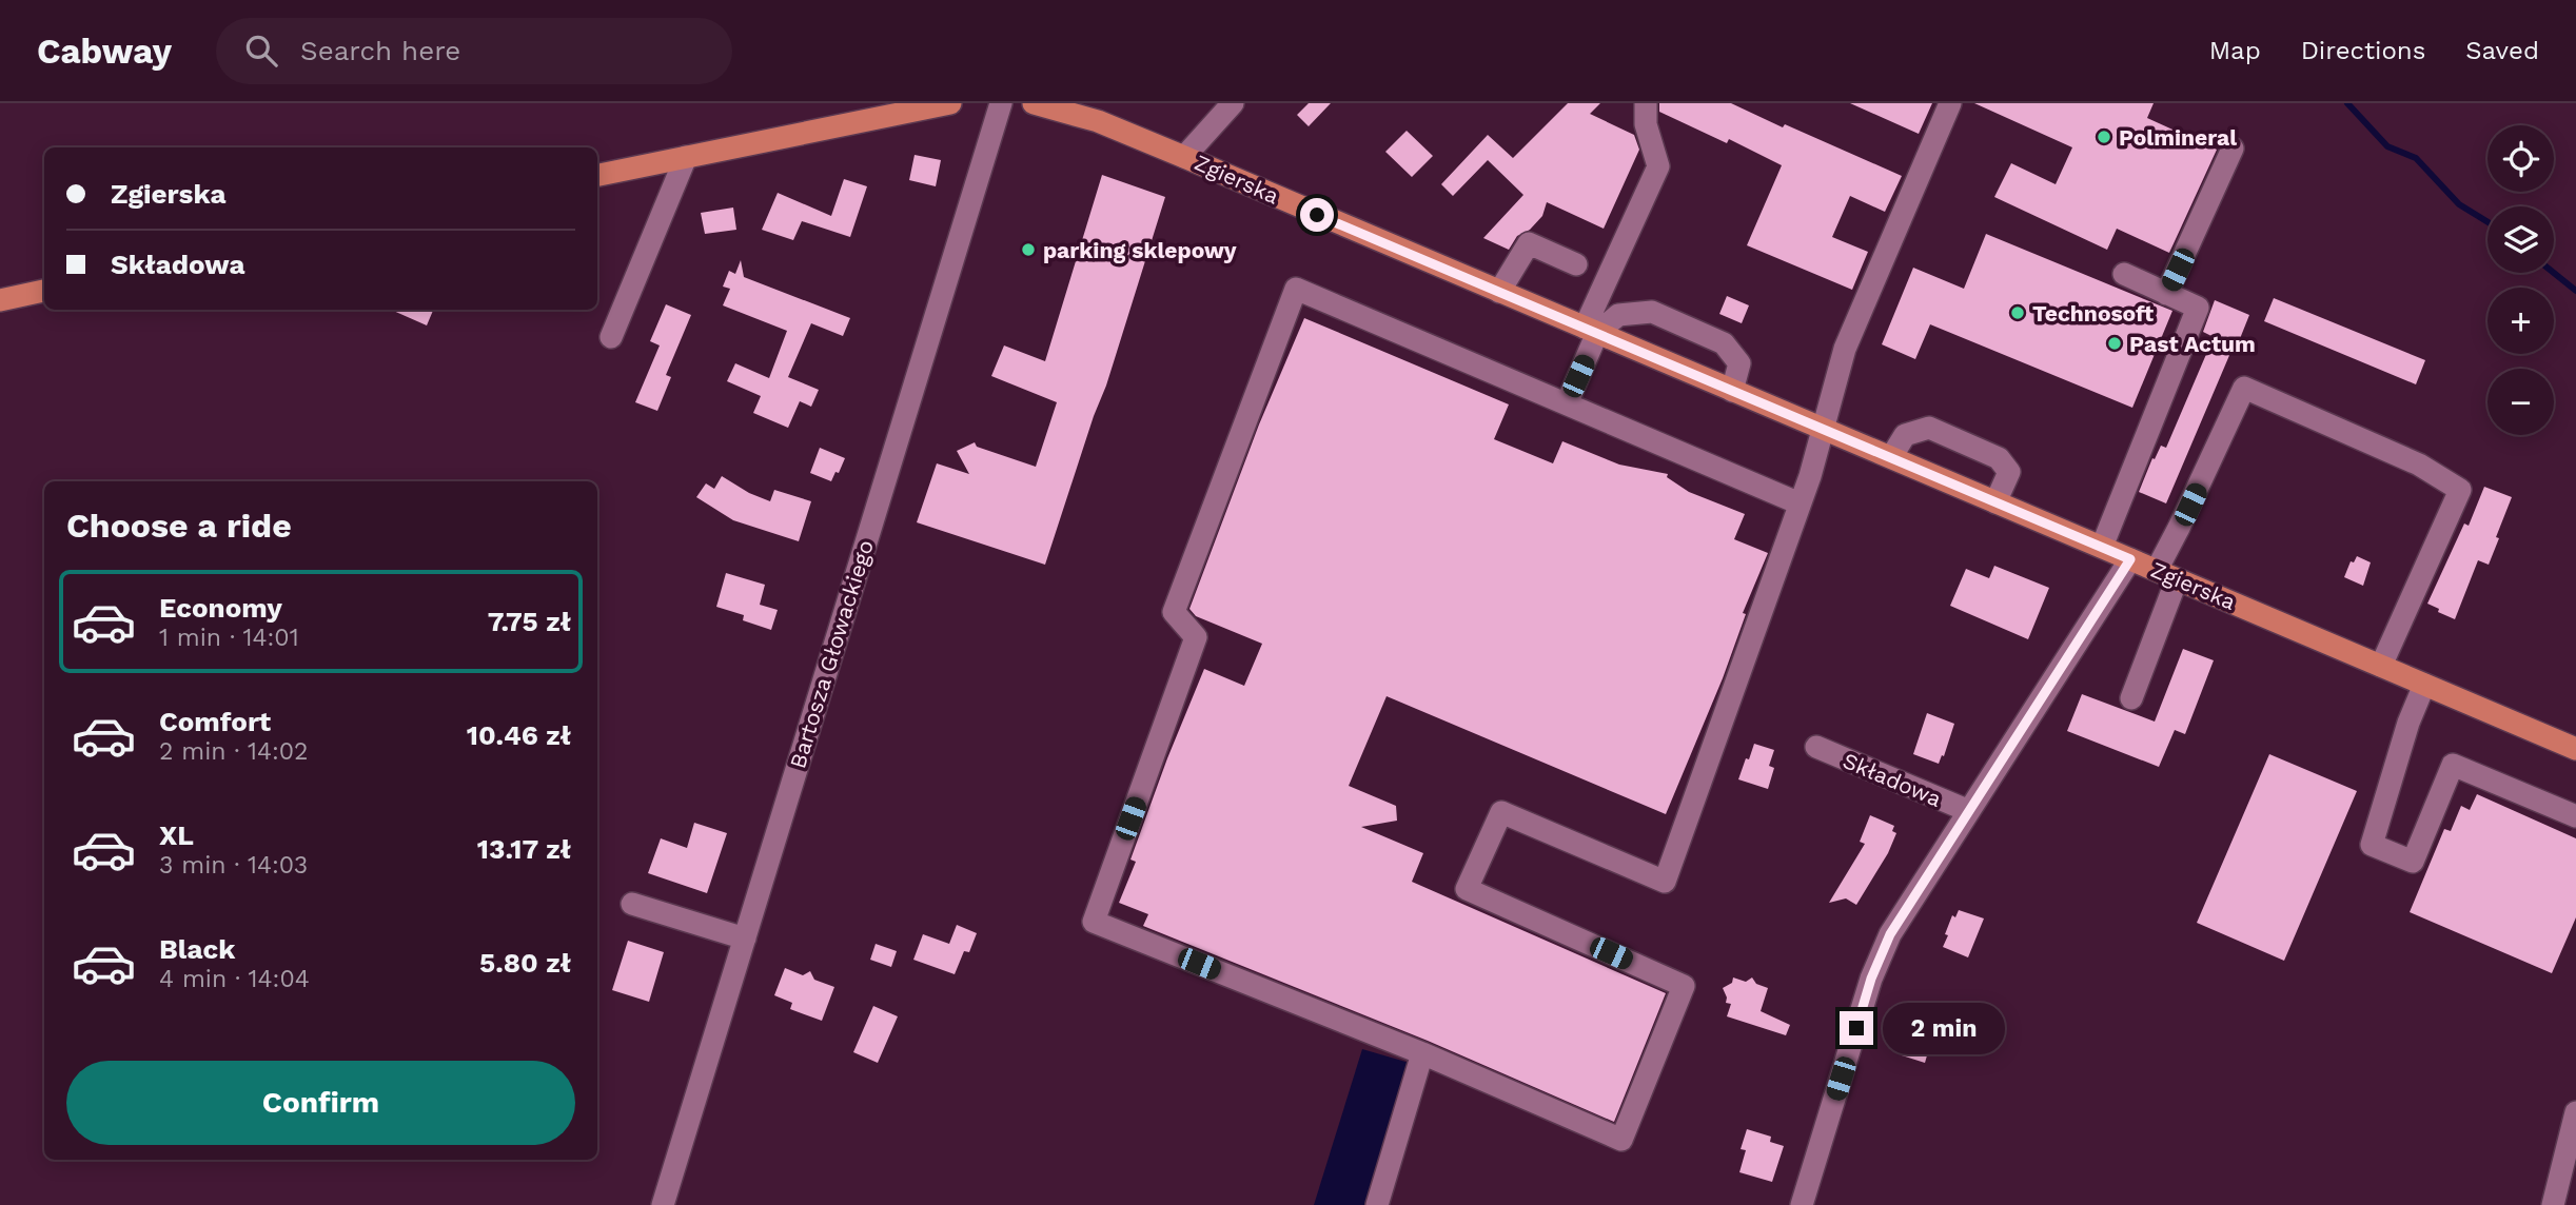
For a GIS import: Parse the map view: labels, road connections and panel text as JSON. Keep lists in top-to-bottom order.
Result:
{
  "streets": {
    "main road": ["Zgierska"],
    "street": ["Bartosza Głowackiego", "Składowa"]
  },
  "crossings": [
    ["Zgierska", "Składowa"]
  ],
  "places": [
    "Polmineral",
    "parking sklepowy",
    "Technosoft",
    "Past Actum"
  ],
  "page": {
    "header": "Cabway",
    "search": "Search here",
    "nav": ["Map", "Directions", "Saved"],
    "map_buttons": ["+", "−"],
    "banner": ["Zgierska", "Składowa"],
    "heading": "Choose a ride",
    "list": [
      {
        "name": "Economy",
        "note": "1 min · 14:01",
        "value": "7.75 zł"
      },
      {
        "name": "Comfort",
        "note": "2 min · 14:02",
        "value": "10.46 zł"
      },
      {
        "name": "XL",
        "note": "3 min · 14:03",
        "value": "13.17 zł"
      },
      {
        "name": "Black",
        "note": "4 min · 14:04",
        "value": "5.80 zł"
      }
    ],
    "bubble": "2 min",
    "buttons": "Confirm"
  }
}
